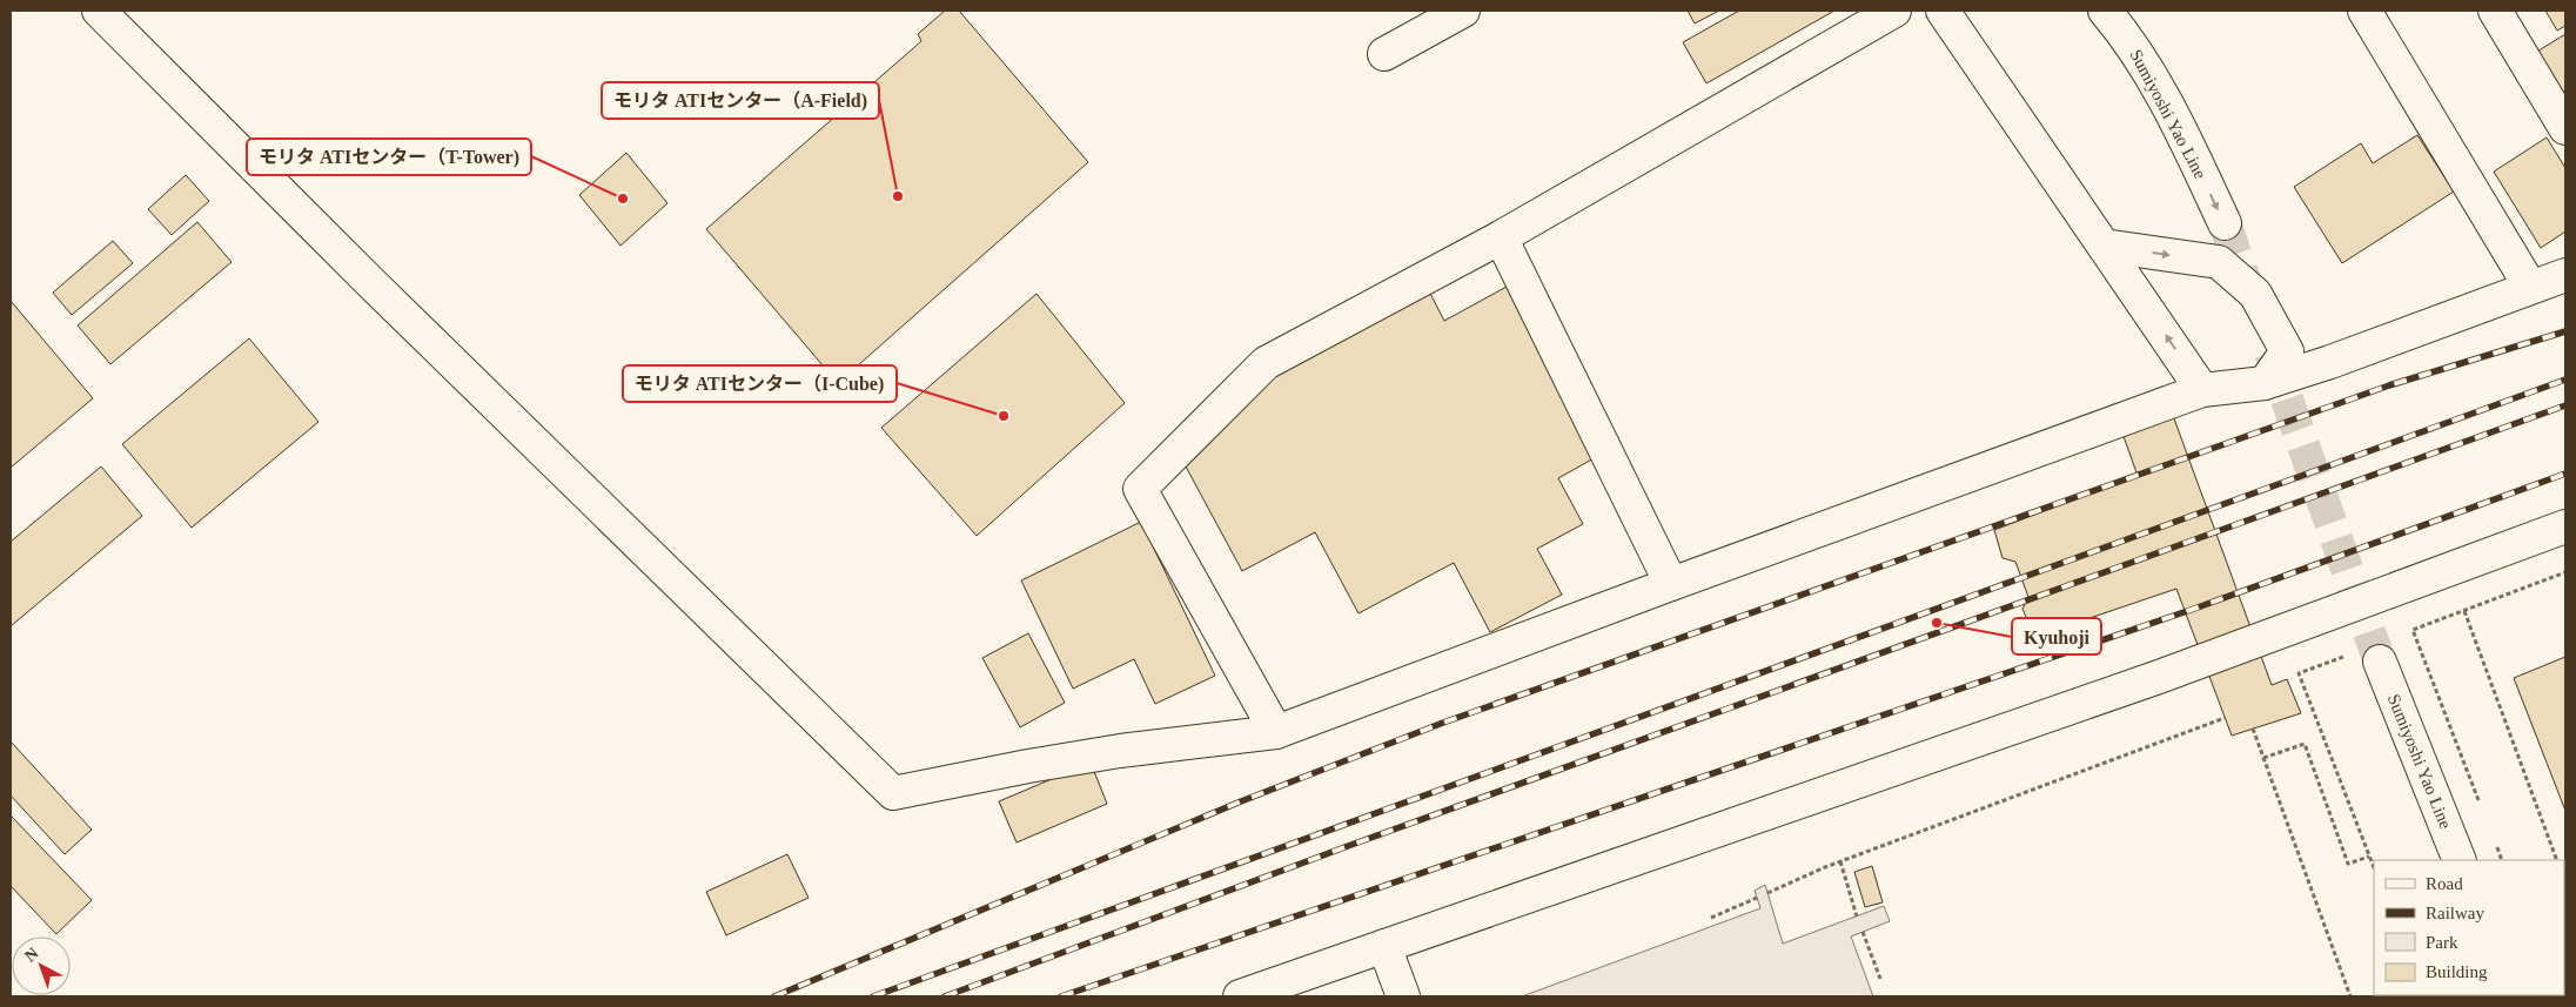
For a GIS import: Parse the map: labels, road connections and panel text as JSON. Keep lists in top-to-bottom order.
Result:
{
  "streets": {
    "street": ["Sumiyoshi Yao Line"]
  },
  "places": [
    "モリタ ATIセンター（A-Field)",
    "モリタ ATIセンター（T-Tower)",
    "モリタ ATIセンター（I-Cube)",
    "Kyuhoji"
  ],
  "legend": [
    "Road",
    "Railway",
    "Park",
    "Building"
  ],
  "north": "top left"
}
